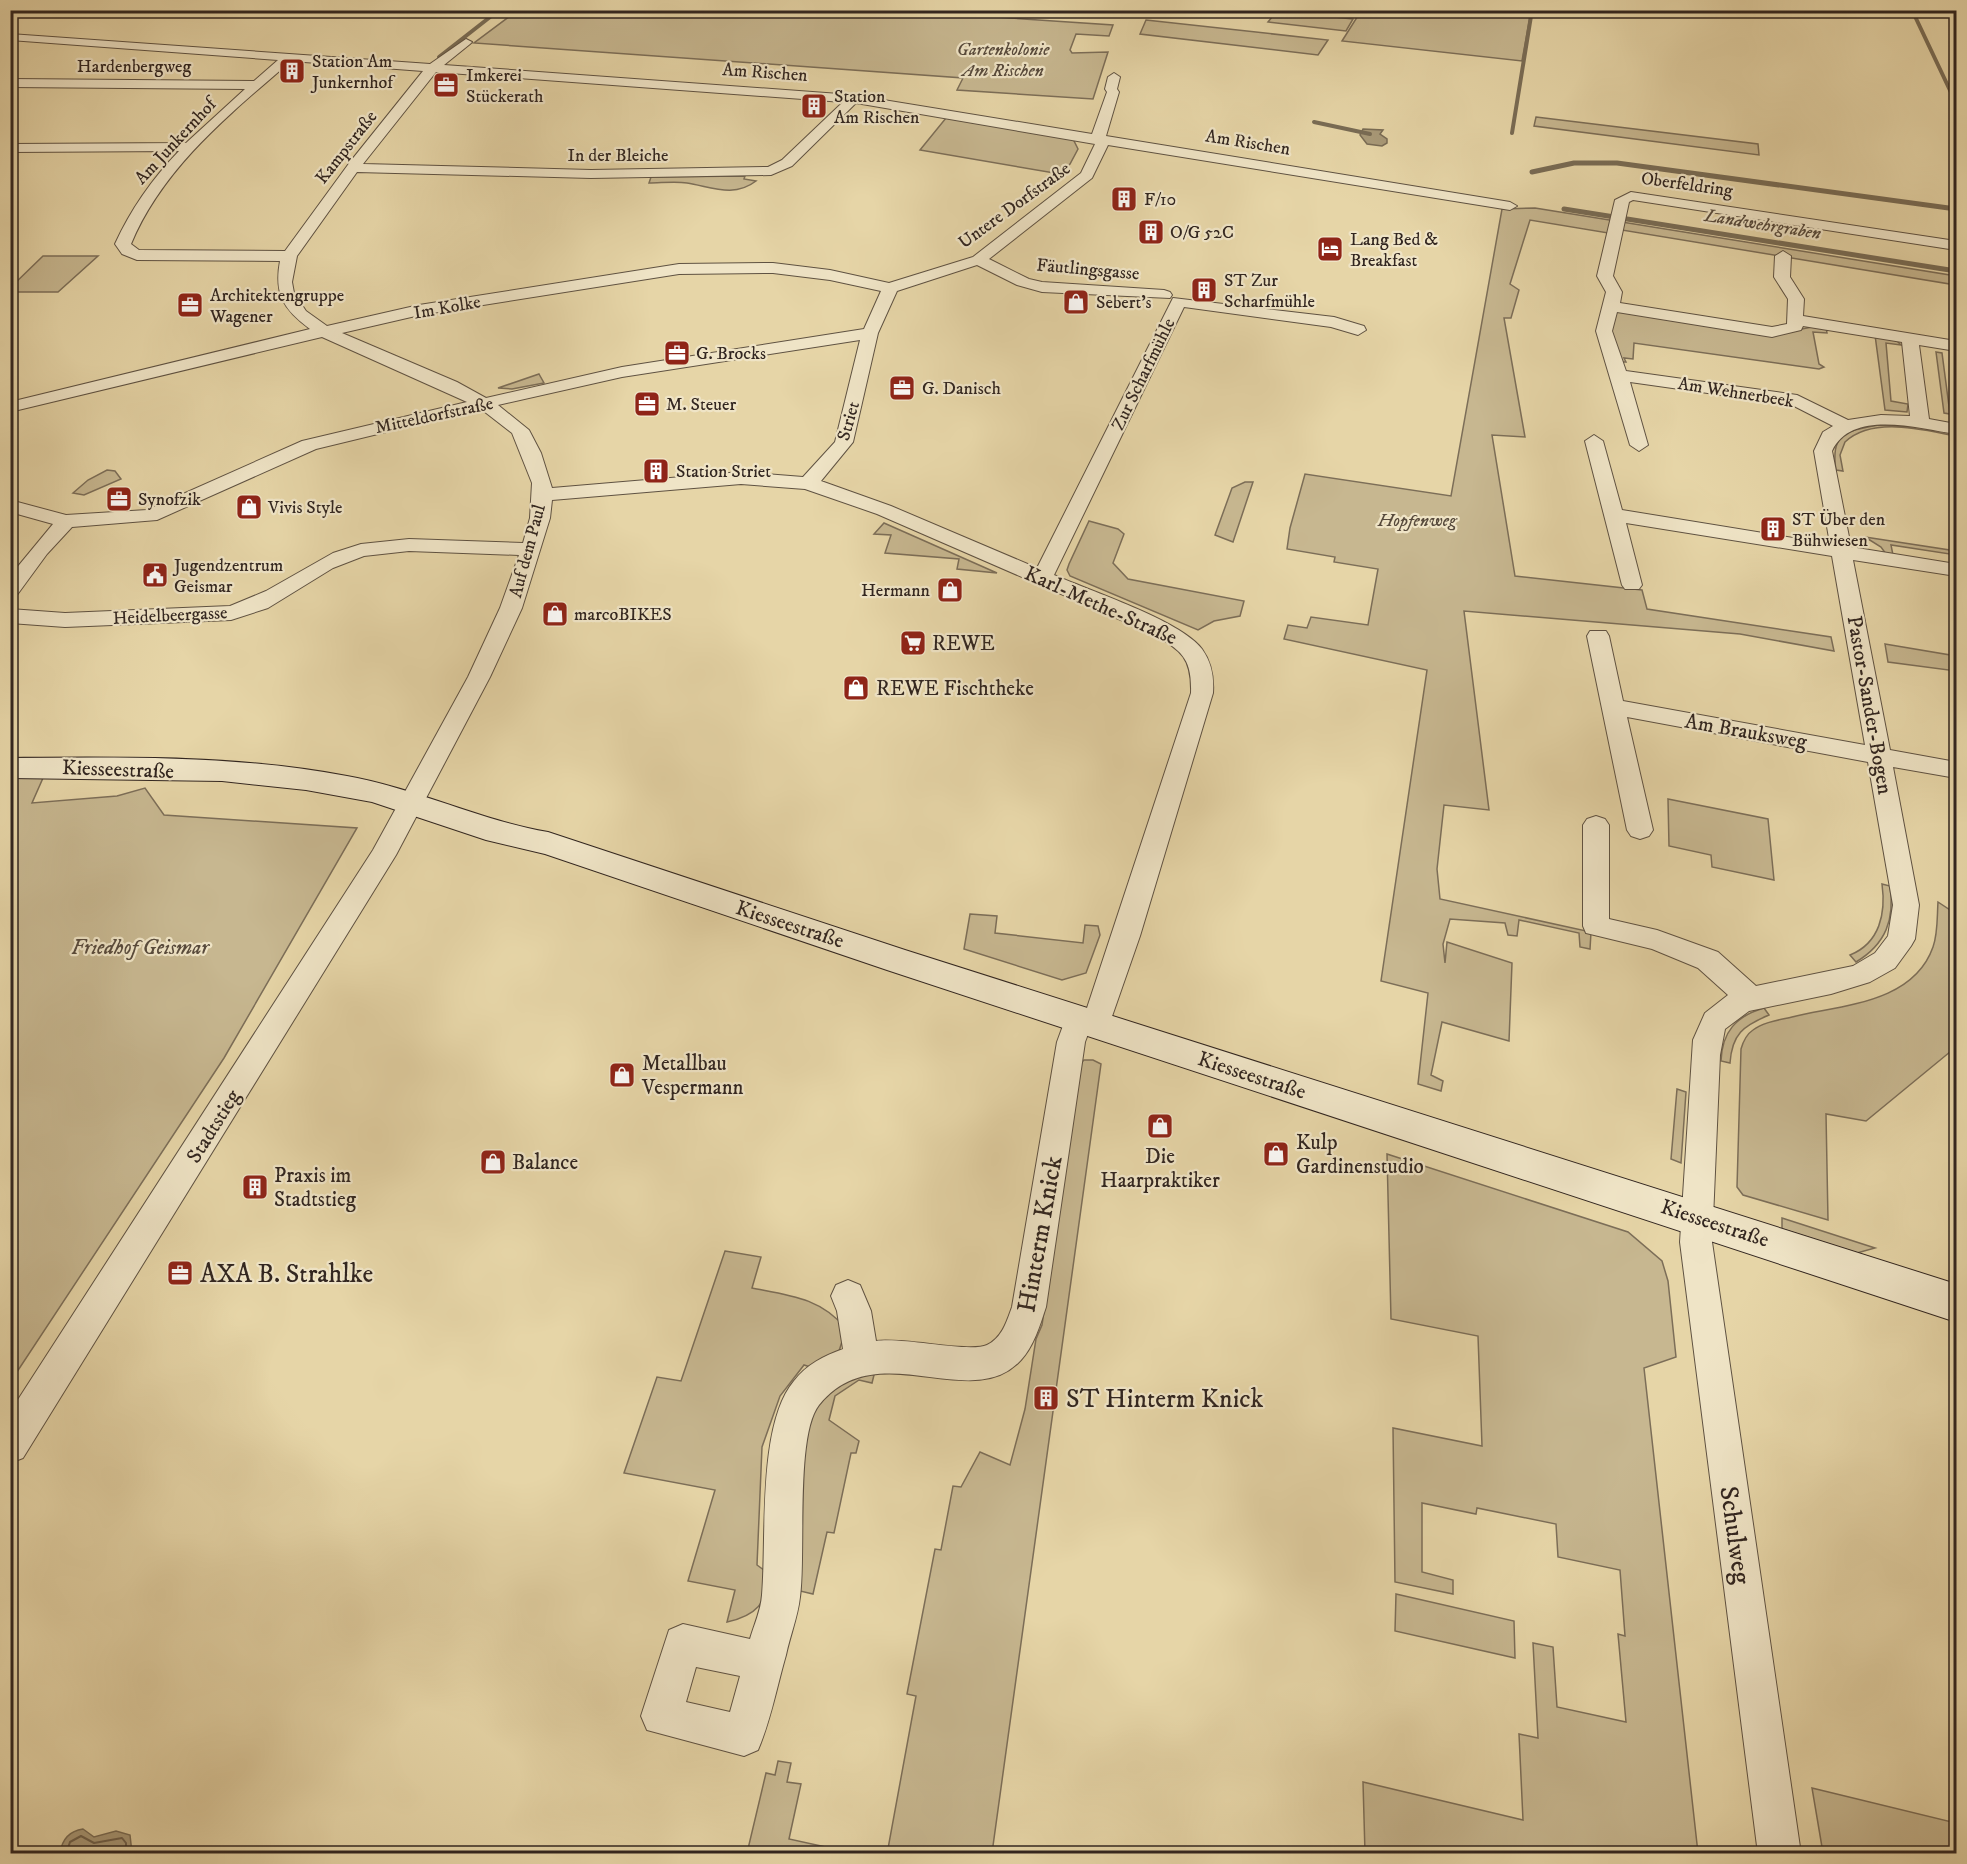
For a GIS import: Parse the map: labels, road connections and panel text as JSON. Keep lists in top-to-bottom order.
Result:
{
  "streets": {
    "street": [
      "Hardenbergweg",
      "Am Rischen",
      "Am Junkernhof",
      "Kampstraße",
      "In der Bleiche",
      "Oberfeldring",
      "Untere Dorfstraße",
      "Fäutlingsgasse",
      "Im Kolke",
      "Zur Scharfmühle",
      "Am Wehnerbeek",
      "Mitteldorfstraße",
      "Striet",
      "Auf dem Paul",
      "Karl-Methe-Straße",
      "Heidelbeergasse",
      "Pastor-Sander-Bogen",
      "Am Brauksweg",
      "Kiesseestraße",
      "Stadtstieg",
      "Hinterm Knick",
      "Schulweg"
    ]
  },
  "crossings": [
    ["Hardenbergweg", "Am Junkernhof"],
    ["Am Rischen", "Am Junkernhof"],
    ["Am Rischen", "Kampstraße"],
    ["Am Rischen", "In der Bleiche"],
    ["Am Rischen", "Untere Dorfstraße"],
    ["Am Junkernhof", "Kampstraße"],
    ["Am Junkernhof", "Auf dem Paul"],
    ["Kampstraße", "In der Bleiche"],
    ["Kampstraße", "Auf dem Paul"],
    ["Untere Dorfstraße", "Fäutlingsgasse"],
    ["Untere Dorfstraße", "Im Kolke"],
    ["Untere Dorfstraße", "Striet"],
    ["Im Kolke", "Striet"],
    ["Im Kolke", "Auf dem Paul"],
    ["Zur Scharfmühle", "Karl-Methe-Straße"],
    ["Am Wehnerbeek", "Pastor-Sander-Bogen"],
    ["Mitteldorfstraße", "Striet"],
    ["Mitteldorfstraße", "Auf dem Paul"],
    ["Striet", "Karl-Methe-Straße"],
    ["Auf dem Paul", "Heidelbeergasse"],
    ["Auf dem Paul", "Kiesseestraße"],
    ["Auf dem Paul", "Stadtstieg"],
    ["Karl-Methe-Straße", "Kiesseestraße"],
    ["Karl-Methe-Straße", "Hinterm Knick"],
    ["Pastor-Sander-Bogen", "Am Brauksweg"],
    ["Pastor-Sander-Bogen", "Kiesseestraße"],
    ["Pastor-Sander-Bogen", "Schulweg"],
    ["Kiesseestraße", "Stadtstieg"],
    ["Kiesseestraße", "Hinterm Knick"],
    ["Kiesseestraße", "Schulweg"]
  ],
  "water": ["Landwehrgraben"],
  "parks": ["Gartenkolonie Am Rischen", "Hopfenweg", "Friedhof Geismar"],
  "places": {
    "building": [
      "Station Am Junkernhof",
      "Station Am Rischen",
      "F/10",
      "O/G 52C",
      "ST Zur Scharfmühle",
      "Station Striet",
      "ST Über den Bühwiesen",
      "Praxis im Stadtstieg",
      "ST Hinterm Knick"
    ],
    "office": [
      "Imkerei Stückerath",
      "Architektengruppe Wagener",
      "G. Brocks",
      "G. Danisch",
      "M. Steuer",
      "Synofzik",
      "AXA B. Strahlke"
    ],
    "hotel": ["Lang Bed & Breakfast"],
    "shop": [
      "Sebert's",
      "Vivis Style",
      "Hermann",
      "marcoBIKES",
      "REWE Fischtheke",
      "Metallbau Vespermann",
      "Die Haarpraktiker",
      "Kulp Gardinenstudio",
      "Balance"
    ],
    "public building": ["Jugendzentrum Geismar"],
    "supermarket": ["REWE"]
  }
}
